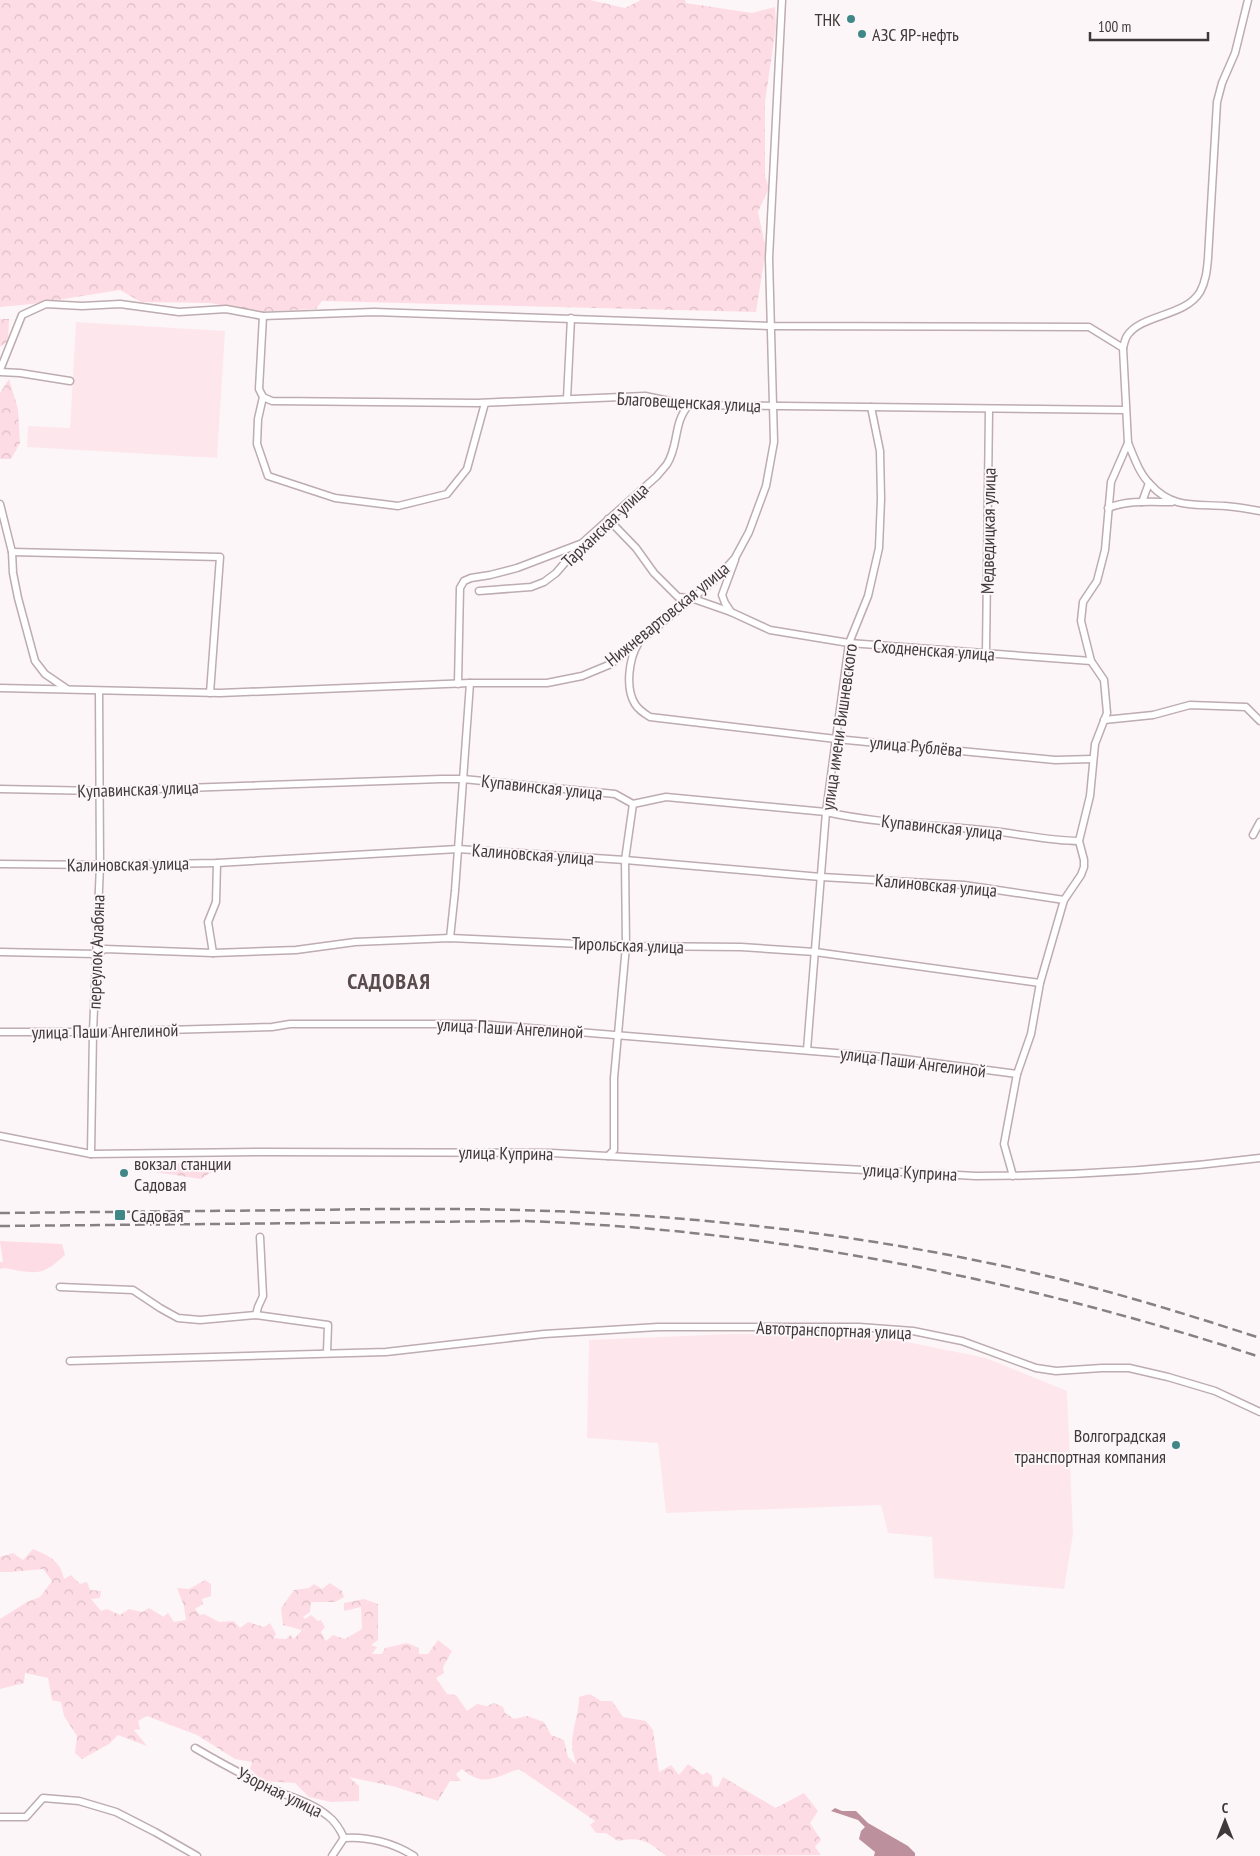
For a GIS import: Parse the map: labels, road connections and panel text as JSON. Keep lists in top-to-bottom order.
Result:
{
  "streets": {
    "street": [
      "Благовещенская улица",
      "Тарханская улица",
      "Медведицкая улица",
      "Нижневартовская улица",
      "Сходненская улица",
      "улица имени Вишневского",
      "улица Рублёва",
      "Купавинская улица",
      "Калиновская улица",
      "Тирольская улица",
      "переулок Алабяна",
      "улица Паши Ангелиной",
      "улица Куприна",
      "Автотранспортная улица",
      "Узорная улица"
    ]
  },
  "crossings": [
    ["Благовещенская улица", "Тарханская улица"],
    ["Благовещенская улица", "Медведицкая улица"],
    ["Благовещенская улица", "Нижневартовская улица"],
    ["Благовещенская улица", "улица имени Вишневского"],
    ["Тарханская улица", "Сходненская улица"],
    ["Медведицкая улица", "Сходненская улица"],
    ["Нижневартовская улица", "Сходненская улица"],
    ["Нижневартовская улица", "улица Рублёва"],
    ["Нижневартовская улица", "переулок Алабяна"],
    ["Сходненская улица", "улица имени Вишневского"],
    ["улица имени Вишневского", "улица Рублёва"],
    ["улица имени Вишневского", "Купавинская улица"],
    ["улица имени Вишневского", "Калиновская улица"],
    ["улица имени Вишневского", "Тирольская улица"],
    ["улица имени Вишневского", "улица Паши Ангелиной"],
    ["Купавинская улица", "переулок Алабяна"],
    ["Калиновская улица", "переулок Алабяна"],
    ["Тирольская улица", "переулок Алабяна"],
    ["переулок Алабяна", "улица Паши Ангелиной"],
    ["переулок Алабяна", "улица Куприна"]
  ],
  "districts": ["САДОВАЯ"],
  "places": {
    "other": [
      "ТНК",
      "АЗС ЯР-нефть",
      "вокзал станции Садовая",
      "Волгоградская транспортная компания"
    ],
    "transit": ["Садовая"]
  },
  "scale_bar": "100 m",
  "north": "top"
}
